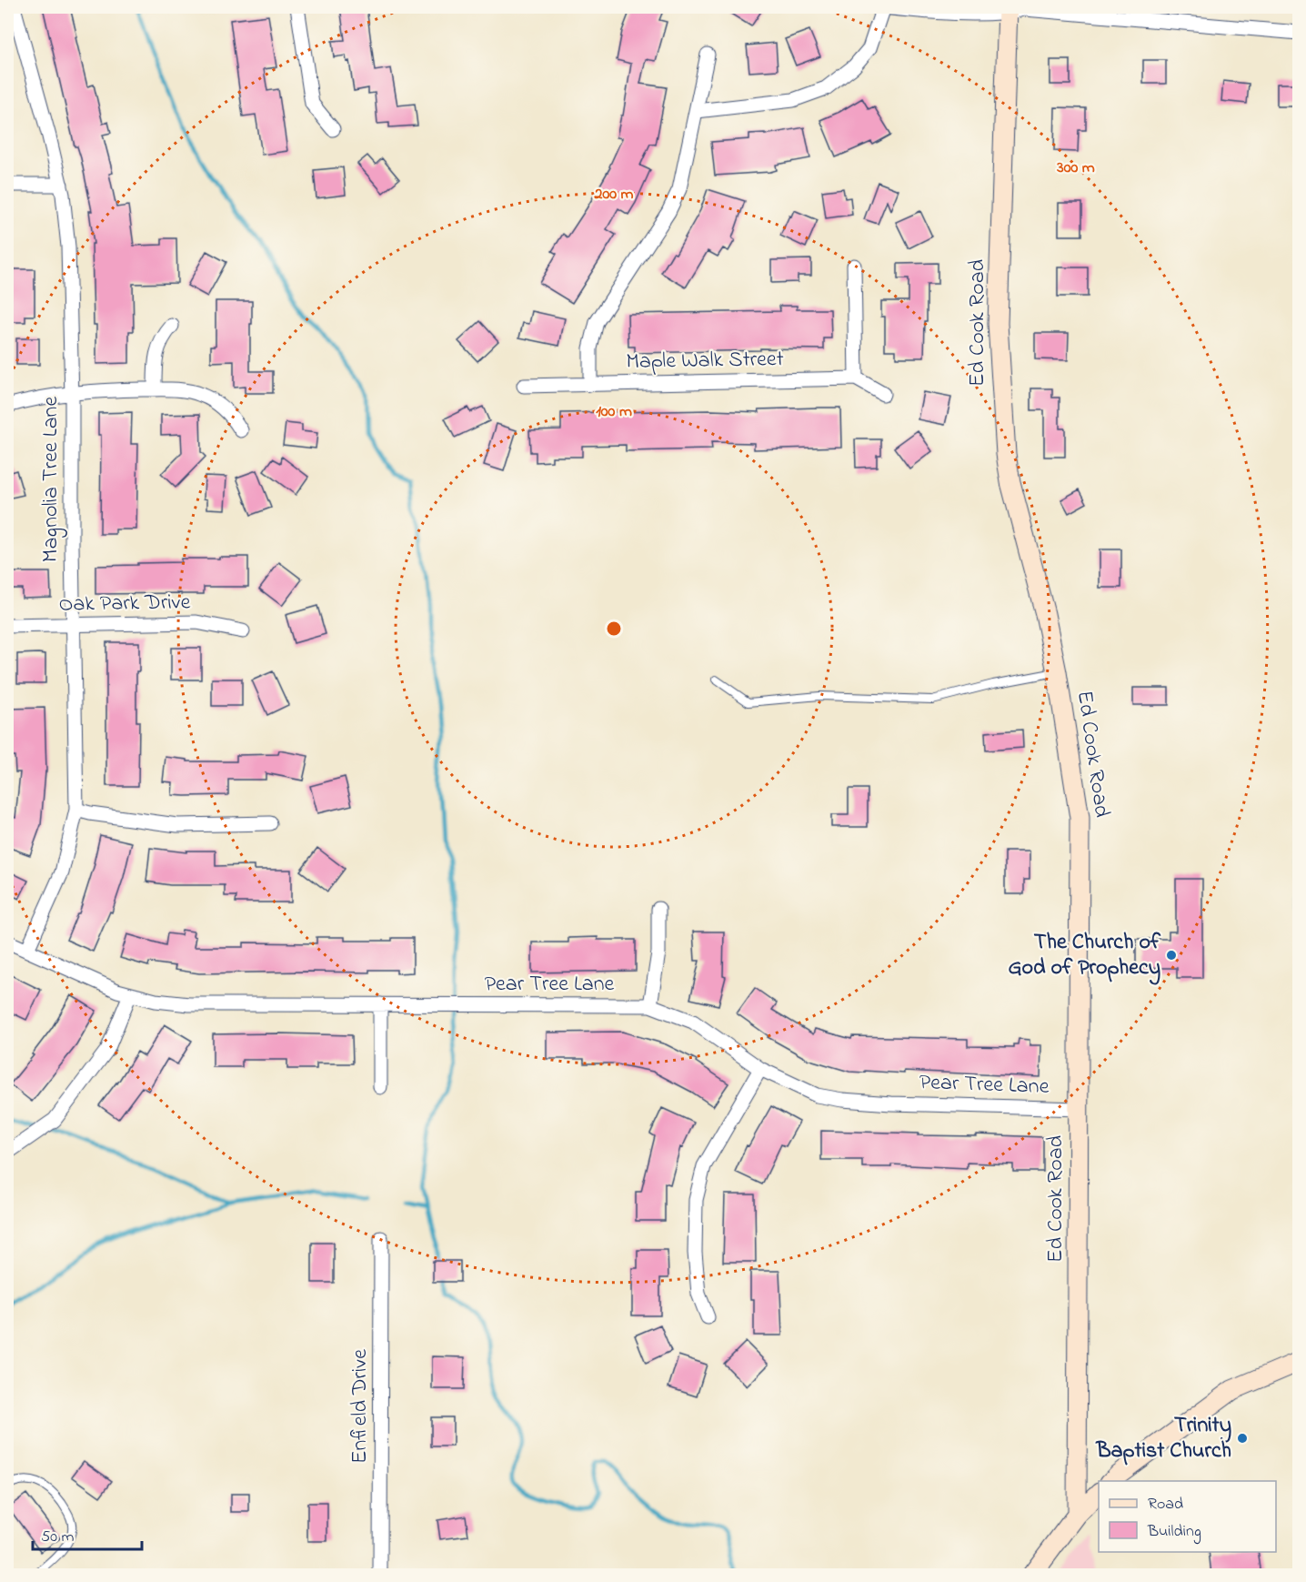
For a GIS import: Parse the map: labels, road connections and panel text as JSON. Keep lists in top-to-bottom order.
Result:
{
  "streets": {
    "street": [
      "Ed Cook Road",
      "Maple Walk Street",
      "Magnolia Tree Lane",
      "Oak Park Drive",
      "Pear Tree Lane",
      "Enfield Drive"
    ]
  },
  "crossings": [
    ["Ed Cook Road", "Pear Tree Lane"],
    ["Magnolia Tree Lane", "Oak Park Drive"],
    ["Magnolia Tree Lane", "Pear Tree Lane"]
  ],
  "places": ["The Church of God of Prophecy", "Trinity Baptist Church"],
  "legend": ["Road", "Building"],
  "scale_bar": "50 m",
  "rings": ["300 m", "200 m", "100 m"]
}
